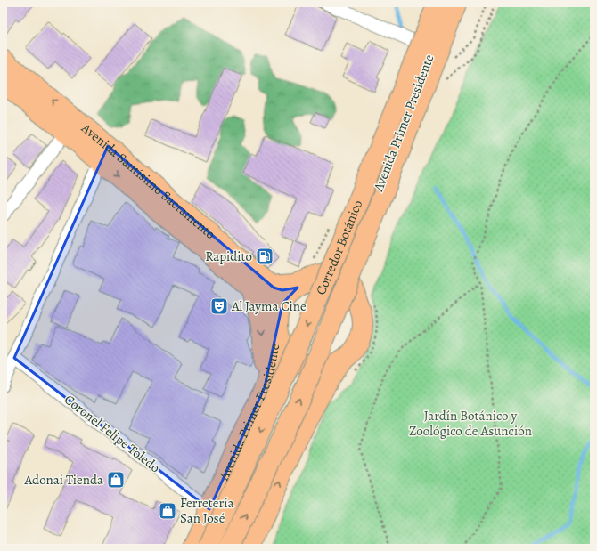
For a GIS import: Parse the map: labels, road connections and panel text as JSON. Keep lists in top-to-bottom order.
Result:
{
  "streets": {
    "main road": ["Avenida Primer Presidente", "Avenida Santísimo Sacramento", "Corredor Botánico"],
    "street": ["Coronel Felipe Toledo"]
  },
  "crossings": [
    ["Avenida Primer Presidente", "Avenida Santísimo Sacramento"],
    ["Avenida Primer Presidente", "Coronel Felipe Toledo"]
  ],
  "parks": ["Jardín Botánico y Zoológico de Asunción"],
  "places": {
    "fuel station": ["Rapidito"],
    "theatre": ["Al Jayma Cine"],
    "shop": ["Adonai Tienda", "Ferretería San José"]
  }
}
